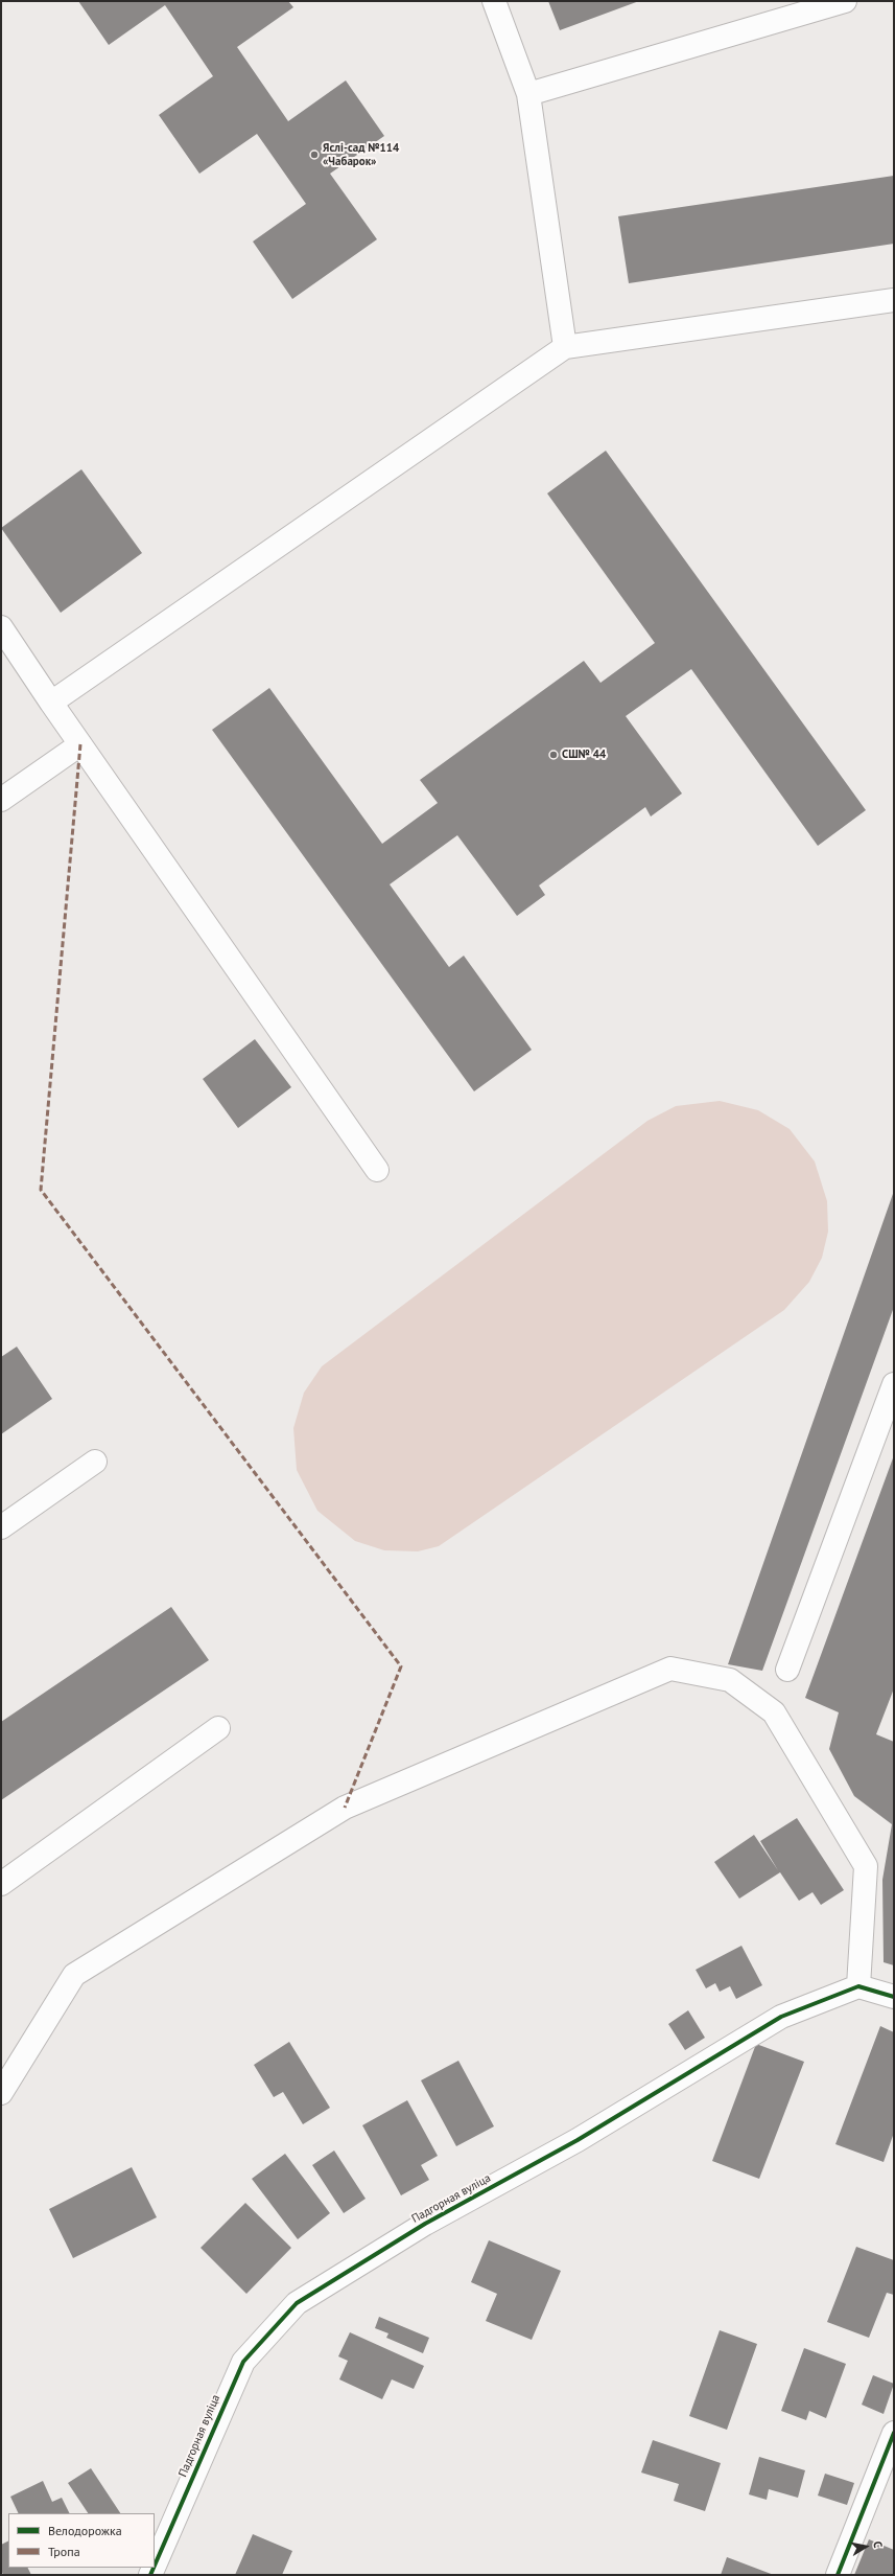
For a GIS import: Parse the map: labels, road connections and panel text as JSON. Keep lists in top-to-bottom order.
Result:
{
  "streets": {
    "street": ["Падгорная вуліца"]
  },
  "places": ["Яслі-сад №114 «Чабарок»", "СШ№ 44"],
  "legend": ["Велодорожка", "Тропа"],
  "north": "right"
}
